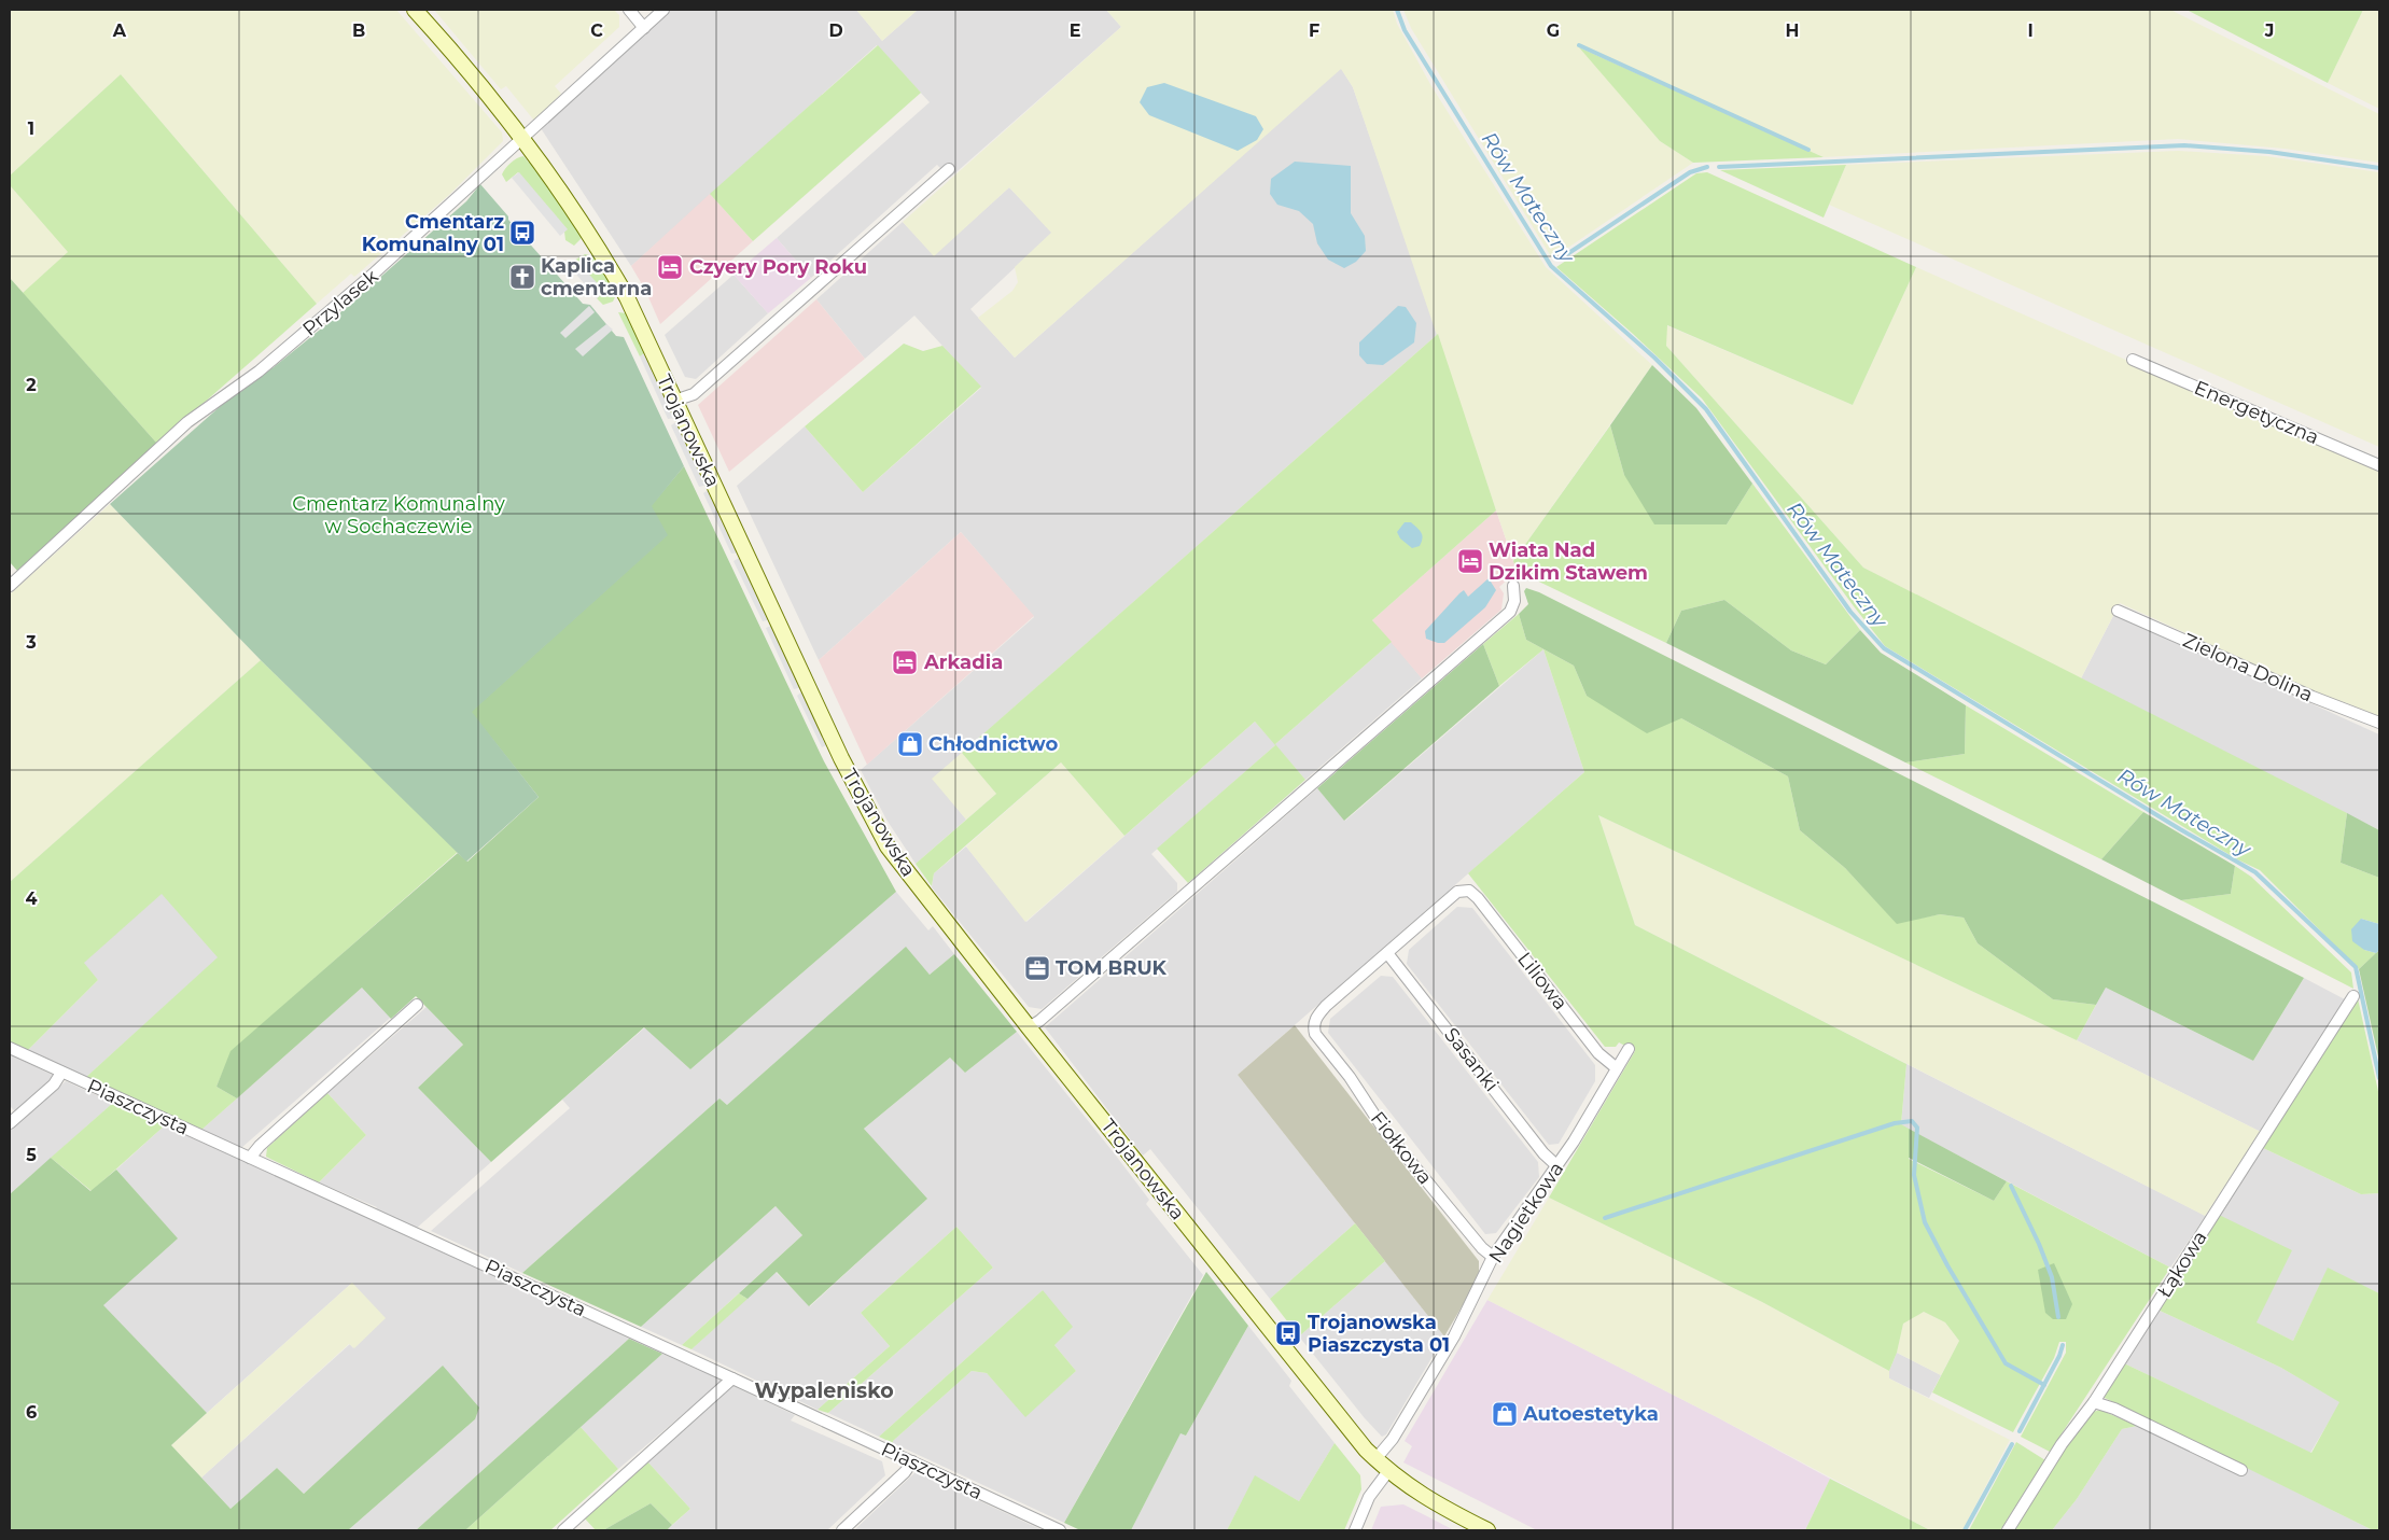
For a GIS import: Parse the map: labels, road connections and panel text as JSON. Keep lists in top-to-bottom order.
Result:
{
  "streets": {
    "street": [
      "Przylasek",
      "Energetyczna",
      "Trojanowska",
      "Zielona Dolina",
      "Liliowa",
      "Sasanki",
      "Piaszczysta",
      "Fiołkowa",
      "Nagietkowa",
      "Łąkowa"
    ]
  },
  "crossings": [
    ["Przylasek", "Trojanowska"],
    ["Trojanowska", "Nagietkowa"],
    ["Liliowa", "Sasanki"],
    ["Liliowa", "Fiołkowa"],
    ["Liliowa", "Nagietkowa"],
    ["Sasanki", "Fiołkowa"],
    ["Sasanki", "Nagietkowa"],
    ["Fiołkowa", "Nagietkowa"]
  ],
  "districts": ["Wypalenisko"],
  "water": ["Rów Mateczny"],
  "parks": ["Cmentarz Komunalny w Sochaczewie"],
  "places": {
    "bus stop": ["Cmentarz Komunalny 01", "Trojanowska Piaszczysta 01"],
    "hotel": ["Czyery Pory Roku", "Wiata Nad Dzikim Stawem", "Arkadia"],
    "church": ["Kaplica cmentarna"],
    "shop": ["Chłodnictwo", "Autoestetyka"],
    "office": ["TOM BRUK"]
  },
  "grid": {
    "columns": [
      "A",
      "B",
      "C",
      "D",
      "E",
      "F",
      "G",
      "H",
      "I",
      "J"
    ],
    "rows": [
      "1",
      "2",
      "3",
      "4",
      "5",
      "6"
    ]
  }
}
